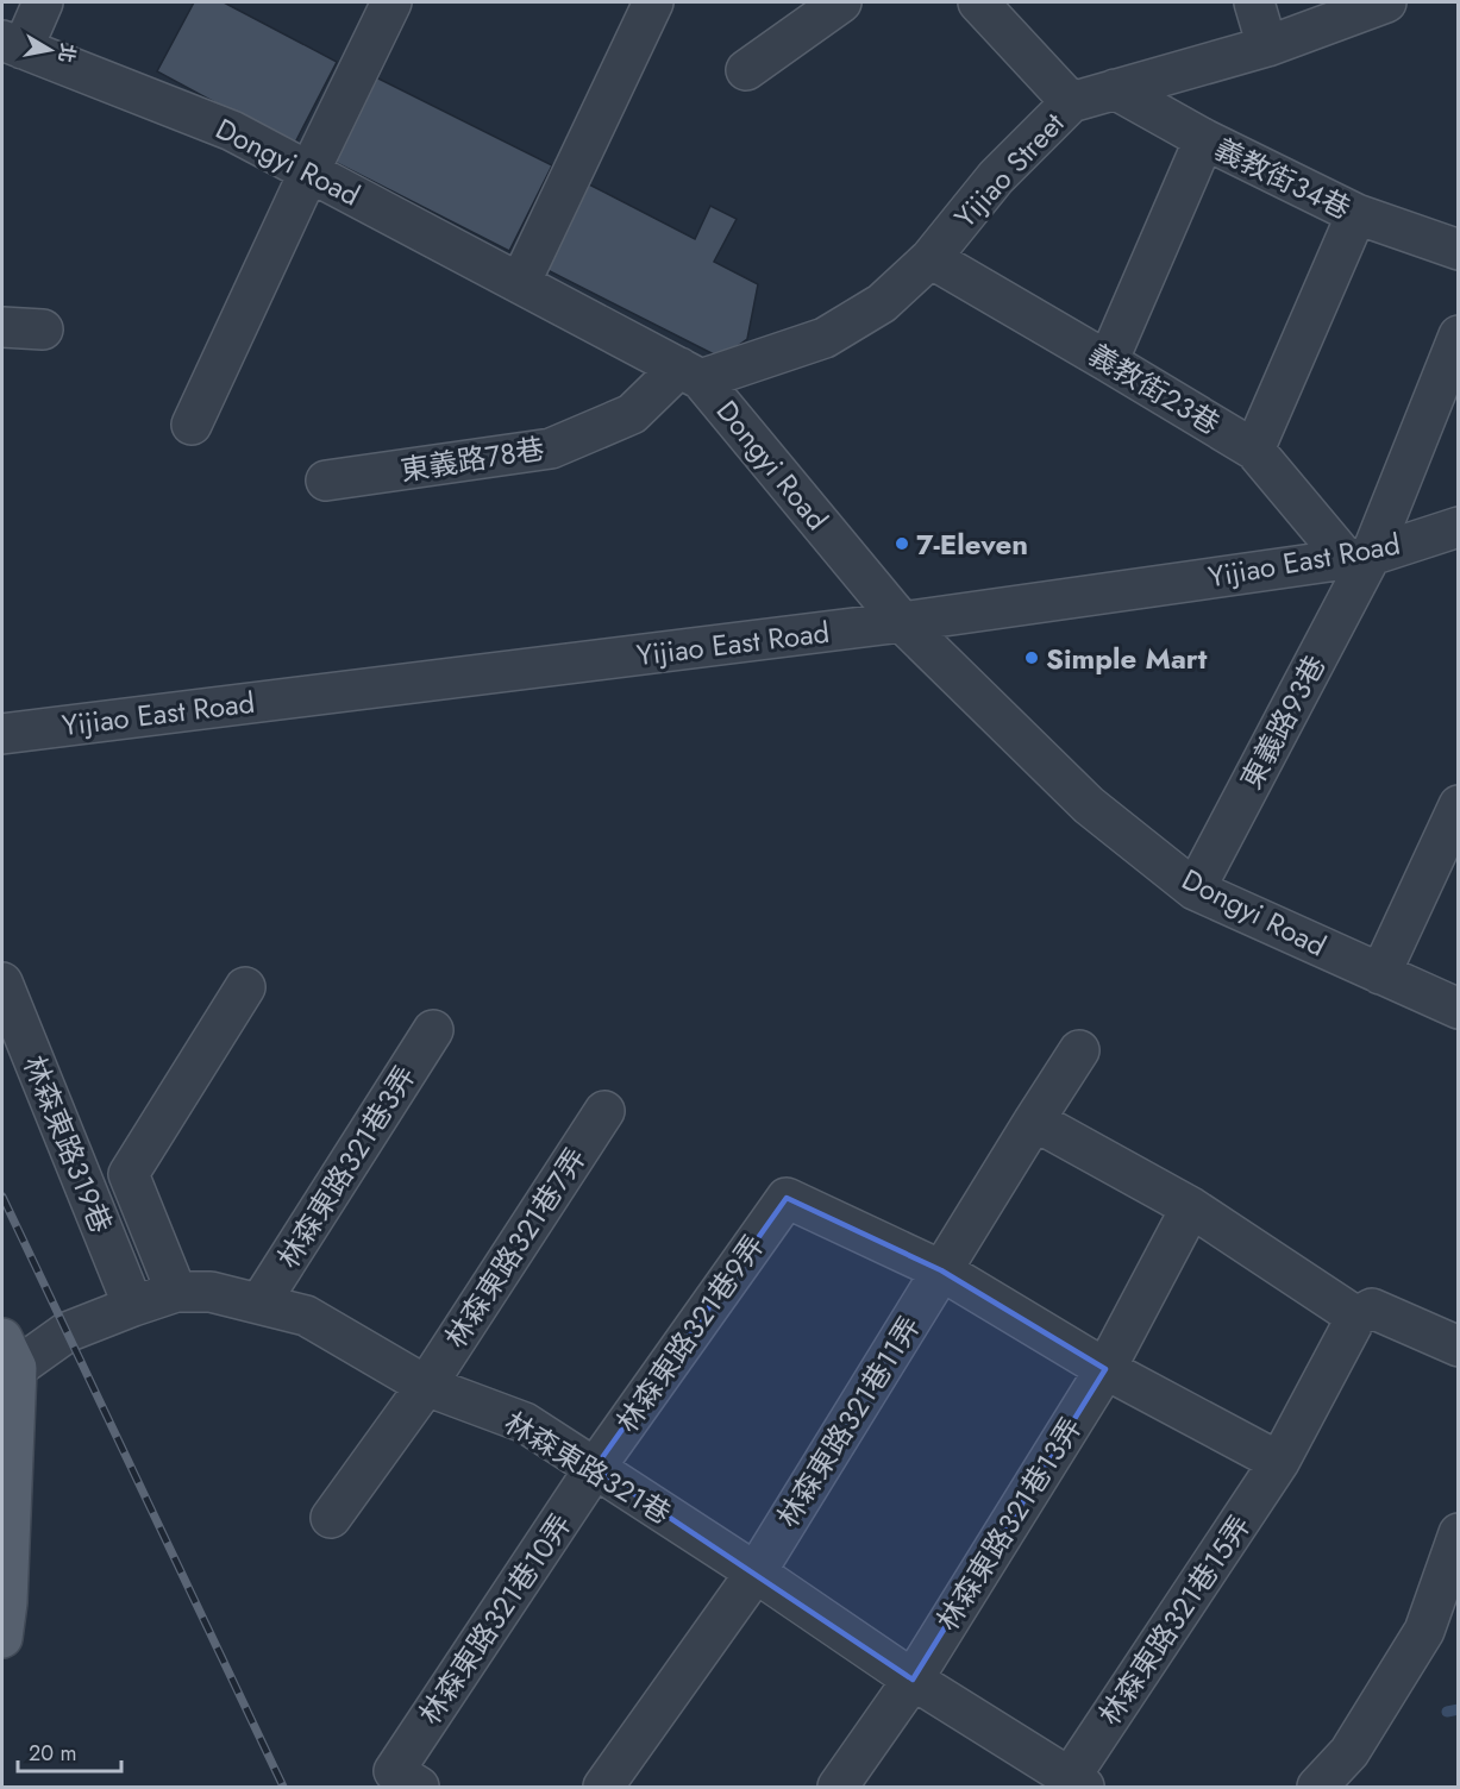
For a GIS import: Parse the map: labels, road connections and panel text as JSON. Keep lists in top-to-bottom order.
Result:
{
  "streets": {
    "street": [
      "Dongyi Road",
      "Yijiao Street",
      "義教街34巷",
      "義教街23巷",
      "東義路78巷",
      "Yijiao East Road",
      "東義路93巷",
      "林森東路319巷",
      "林森東路321巷3弄",
      "林森東路321巷7弄",
      "林森東路321巷9弄",
      "林森東路321巷11弄",
      "林森東路321巷",
      "林森東路321巷13弄",
      "林森東路321巷10弄",
      "林森東路321巷15弄"
    ]
  },
  "crossings": [
    ["Dongyi Road", "Yijiao Street"],
    ["Dongyi Road", "東義路78巷"],
    ["Dongyi Road", "Yijiao East Road"],
    ["Dongyi Road", "東義路93巷"],
    ["Yijiao Street", "義教街34巷"],
    ["Yijiao Street", "義教街23巷"],
    ["Yijiao Street", "東義路78巷"],
    ["義教街23巷", "Yijiao East Road"],
    ["義教街23巷", "東義路93巷"],
    ["Yijiao East Road", "東義路93巷"],
    ["林森東路319巷", "林森東路321巷"],
    ["林森東路321巷3弄", "林森東路321巷"],
    ["林森東路321巷7弄", "林森東路321巷"],
    ["林森東路321巷9弄", "林森東路321巷11弄"],
    ["林森東路321巷9弄", "林森東路321巷"],
    ["林森東路321巷9弄", "林森東路321巷10弄"],
    ["林森東路321巷11弄", "林森東路321巷"],
    ["林森東路321巷", "林森東路321巷13弄"],
    ["林森東路321巷", "林森東路321巷10弄"],
    ["林森東路321巷", "林森東路321巷15弄"]
  ],
  "places": ["7-Eleven", "Simple Mart"],
  "scale_bar": "20 m",
  "north": "right"
}
